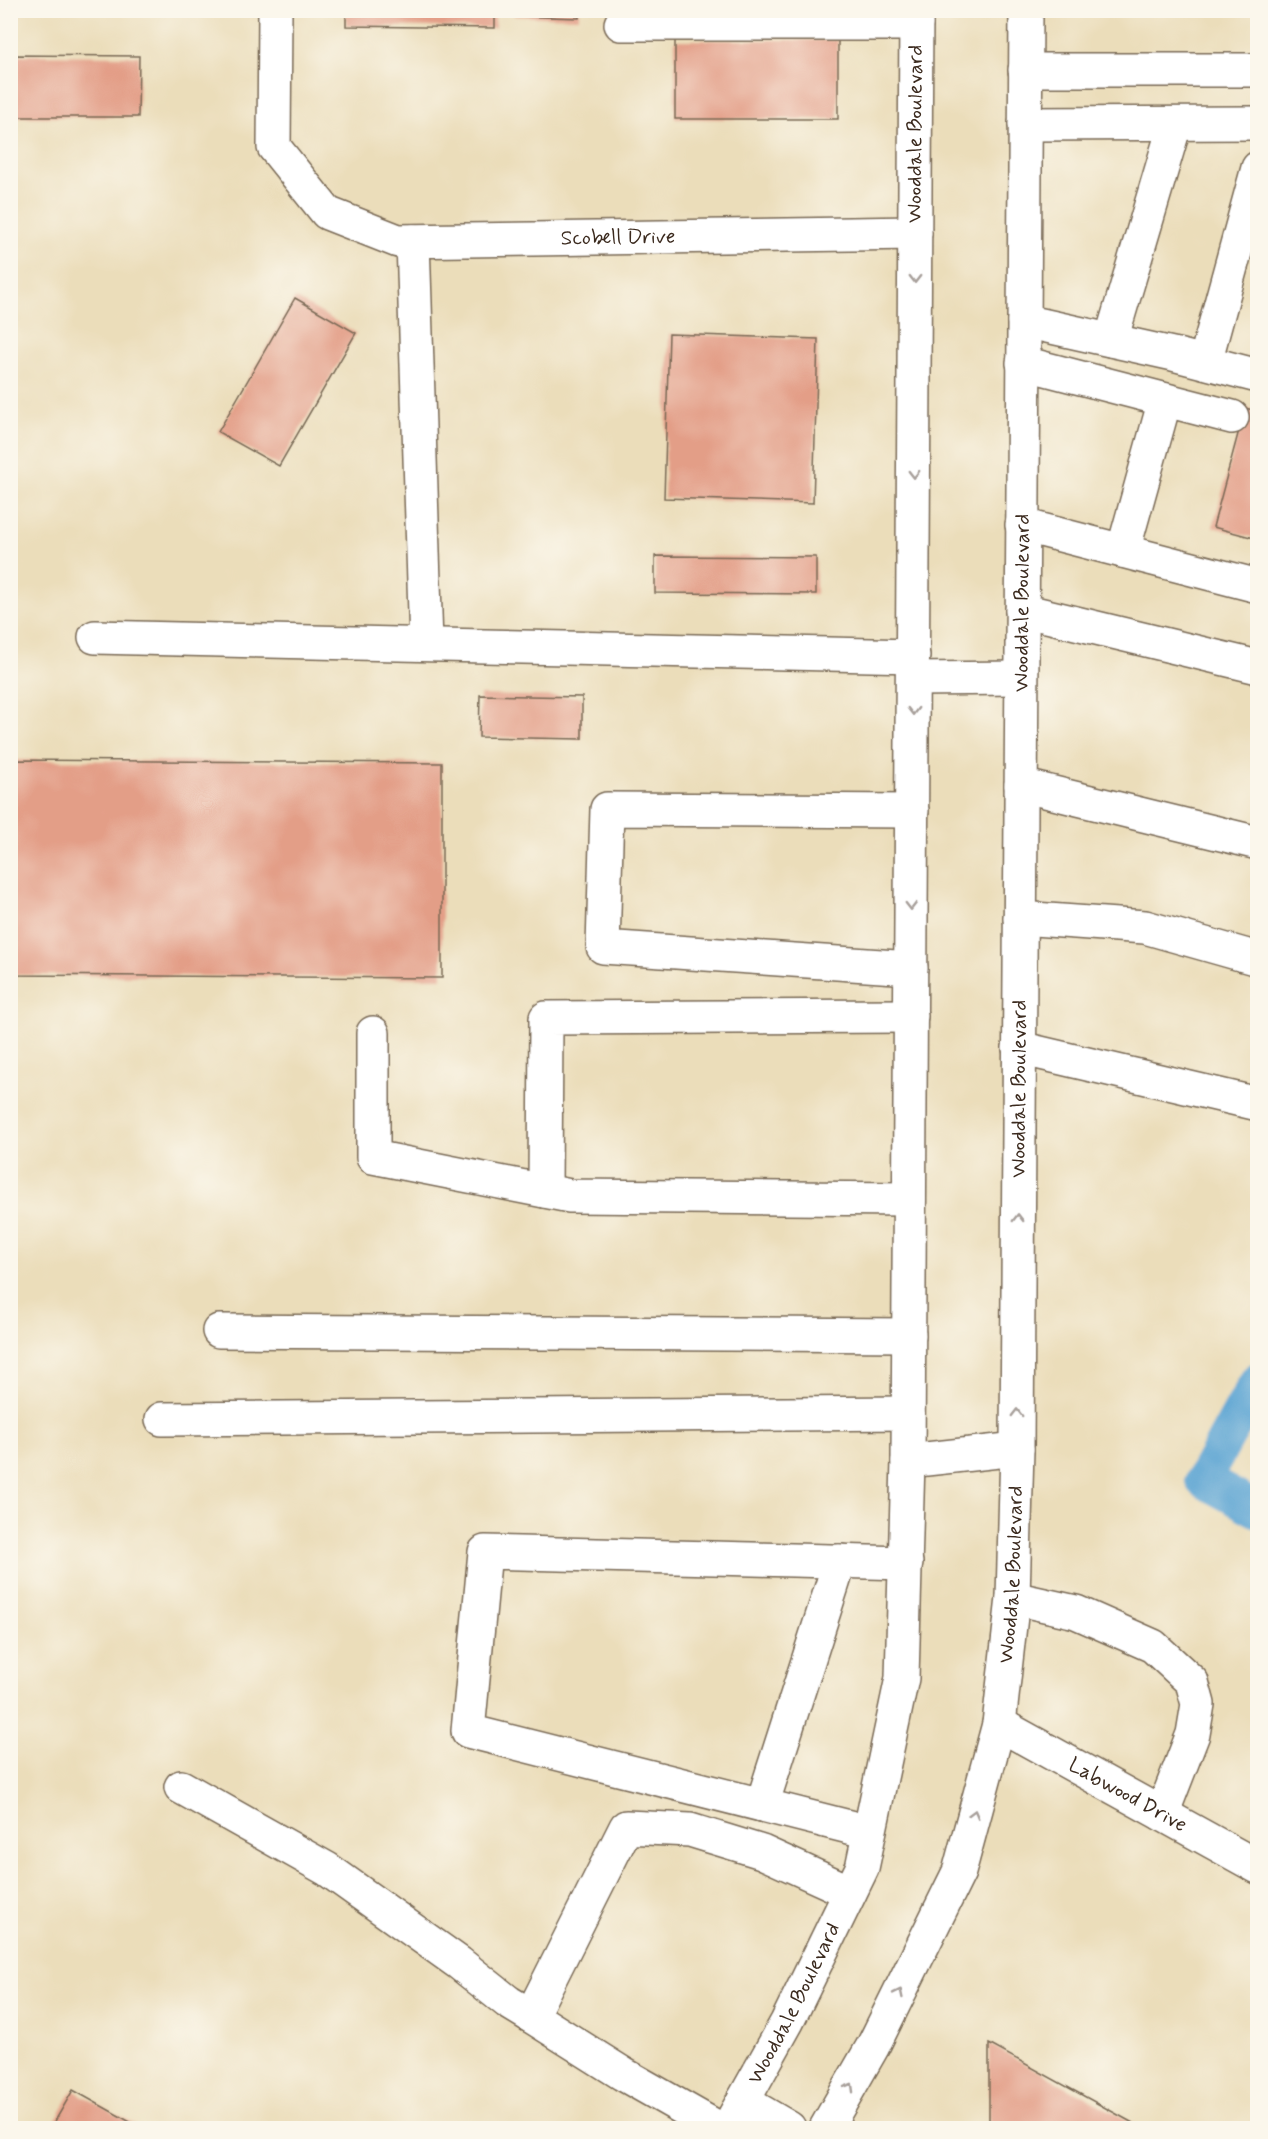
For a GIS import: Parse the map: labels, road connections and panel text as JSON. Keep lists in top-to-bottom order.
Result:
{
  "streets": {
    "street": ["Wooddale Boulevard", "Scobell Drive", "Labwood Drive"]
  },
  "crossings": [
    ["Wooddale Boulevard", "Scobell Drive"],
    ["Wooddale Boulevard", "Labwood Drive"]
  ]
}
